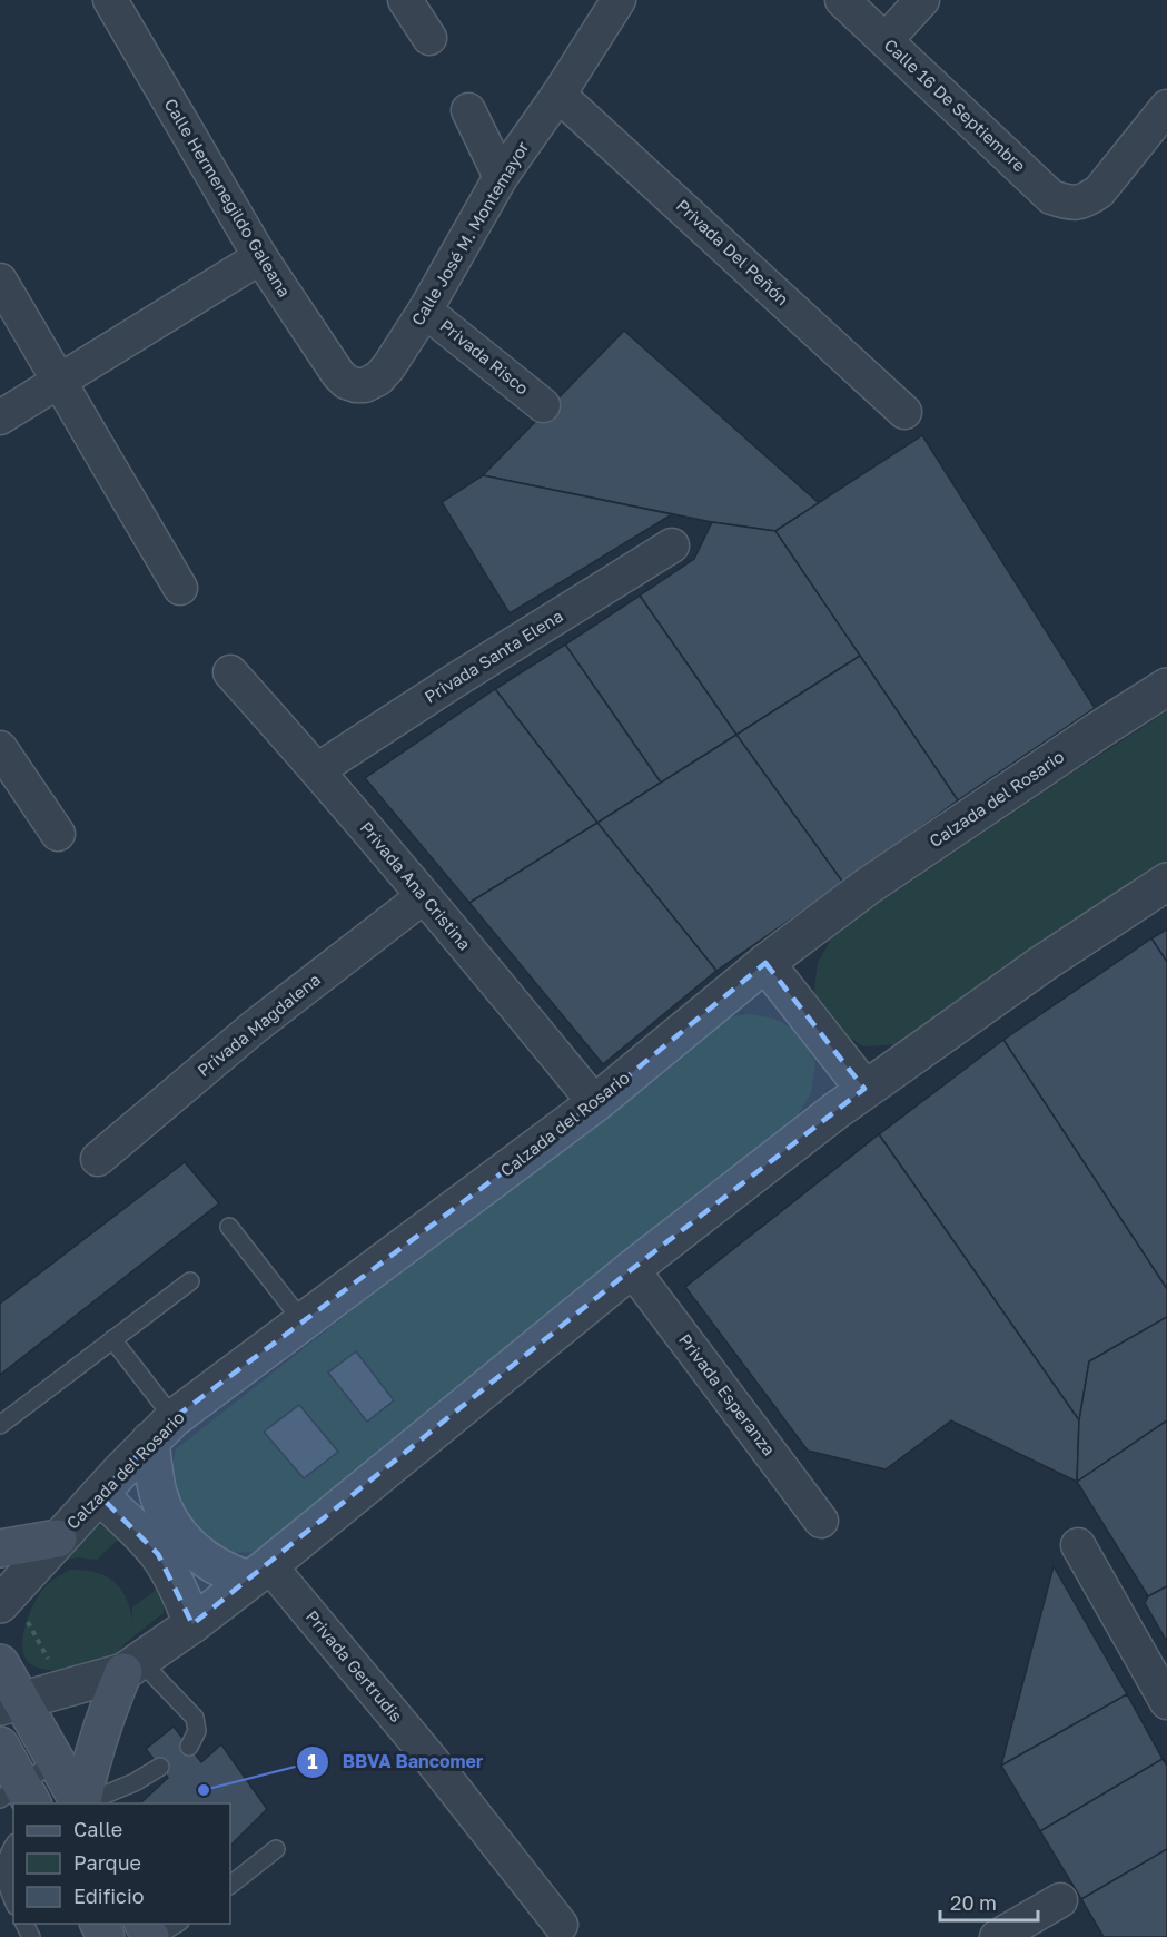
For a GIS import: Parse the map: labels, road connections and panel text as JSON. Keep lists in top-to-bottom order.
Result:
{
  "streets": {
    "street": [
      "Calle 16 De Septiembre",
      "Calle Hermenegildo Galeana",
      "Calle José M. Montemayor",
      "Privada Del Peñón",
      "Privada Risco",
      "Privada Santa Elena",
      "Calzada del Rosario",
      "Privada Ana Cristina",
      "Privada Magdalena",
      "Privada Esperanza",
      "Privada Gertrudis"
    ]
  },
  "crossings": [
    ["Calle Hermenegildo Galeana", "Calle José M. Montemayor"],
    ["Calle José M. Montemayor", "Privada Del Peñón"],
    ["Calle José M. Montemayor", "Privada Risco"],
    ["Privada Santa Elena", "Privada Ana Cristina"],
    ["Calzada del Rosario", "Privada Ana Cristina"],
    ["Privada Ana Cristina", "Privada Magdalena"]
  ],
  "places": ["BBVA Bancomer"],
  "legend": ["Calle", "Parque", "Edificio"],
  "scale_bar": "20 m"
}
